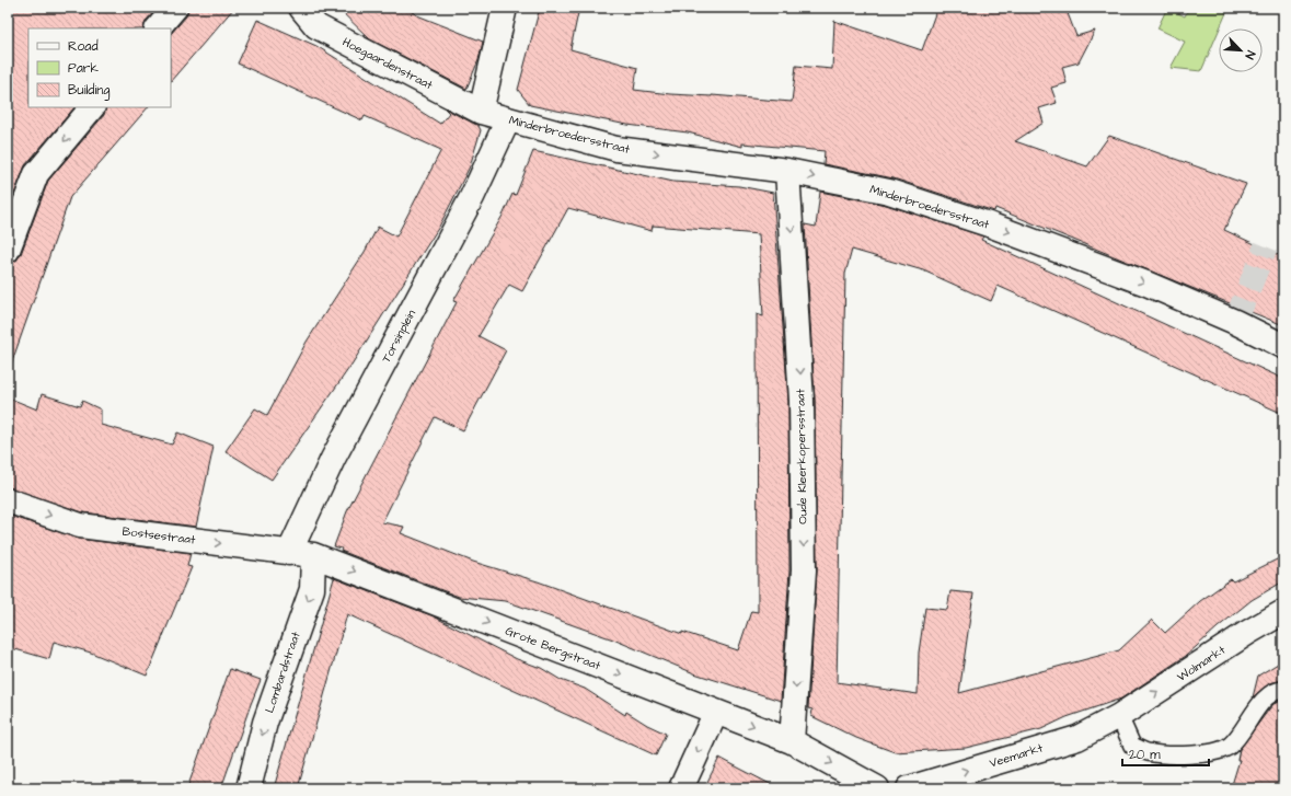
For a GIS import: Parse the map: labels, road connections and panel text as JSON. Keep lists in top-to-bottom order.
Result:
{
  "streets": {
    "street": [
      "Hoegaardenstraat",
      "Minderbroedersstraat",
      "Torsinplein",
      "Oude Kleerkopersstraat",
      "Bostsestraat",
      "Grote Bergstraat",
      "Wolmarkt",
      "Lombardstraat",
      "Veemarkt"
    ]
  },
  "crossings": [
    ["Hoegaardenstraat", "Minderbroedersstraat"],
    ["Minderbroedersstraat", "Torsinplein"],
    ["Minderbroedersstraat", "Oude Kleerkopersstraat"],
    ["Torsinplein", "Bostsestraat"],
    ["Oude Kleerkopersstraat", "Grote Bergstraat"],
    ["Bostsestraat", "Grote Bergstraat"],
    ["Bostsestraat", "Lombardstraat"],
    ["Grote Bergstraat", "Lombardstraat"],
    ["Wolmarkt", "Veemarkt"]
  ],
  "one_way": [
    "Minderbroedersstraat",
    "Oude Kleerkopersstraat",
    "Bostsestraat",
    "Grote Bergstraat",
    "Wolmarkt",
    "Lombardstraat",
    "Veemarkt"
  ],
  "legend": ["Road", "Park", "Building"],
  "scale_bar": "20 m",
  "north": "bottom right"
}
